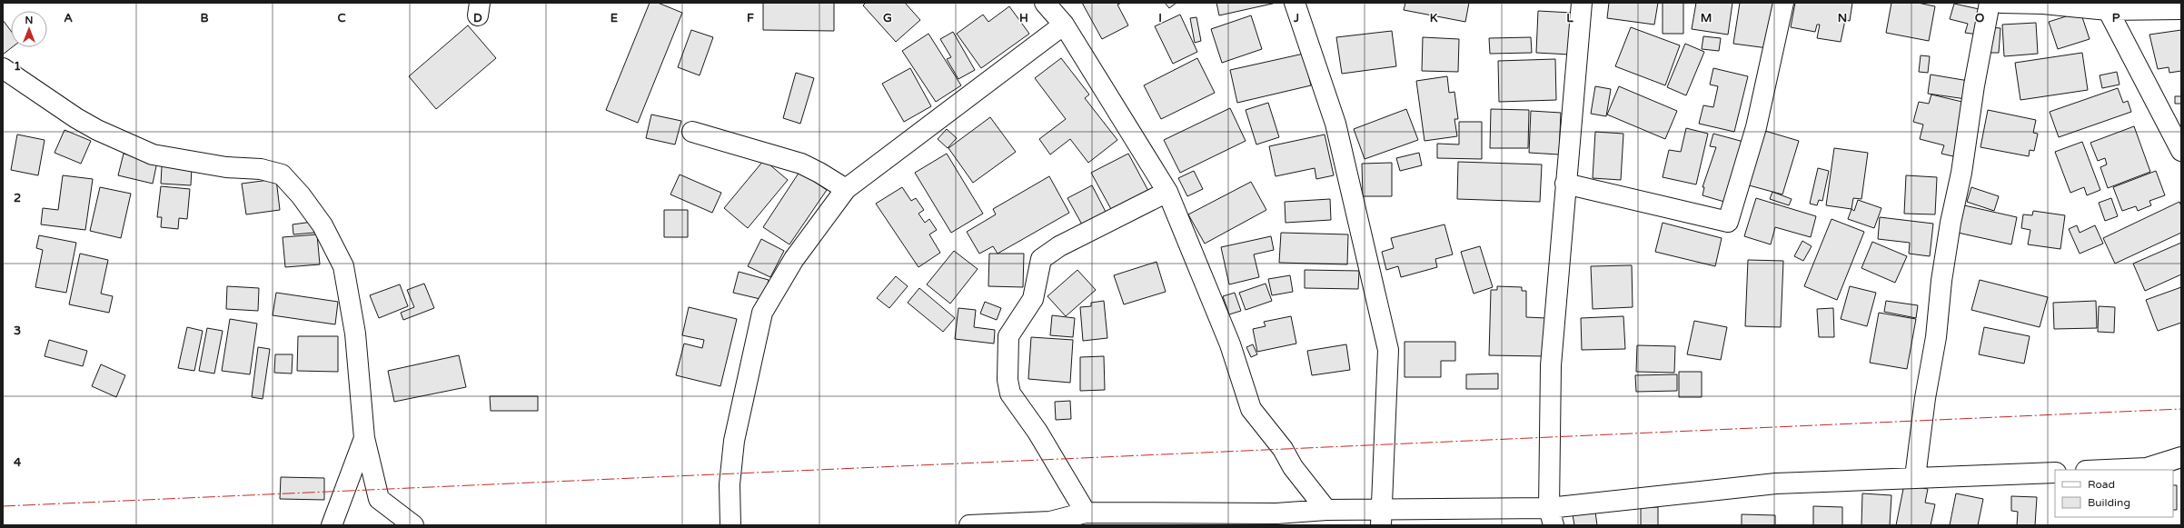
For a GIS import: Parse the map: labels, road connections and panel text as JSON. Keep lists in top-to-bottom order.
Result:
{
  "legend": ["Road", "Building"],
  "north": "top",
  "grid": {
    "columns": [
      "A",
      "B",
      "C",
      "D",
      "E",
      "F",
      "G",
      "H",
      "I",
      "J",
      "K",
      "L",
      "M",
      "N",
      "O",
      "P"
    ],
    "rows": [
      "1",
      "2",
      "3",
      "4"
    ]
  }
}
